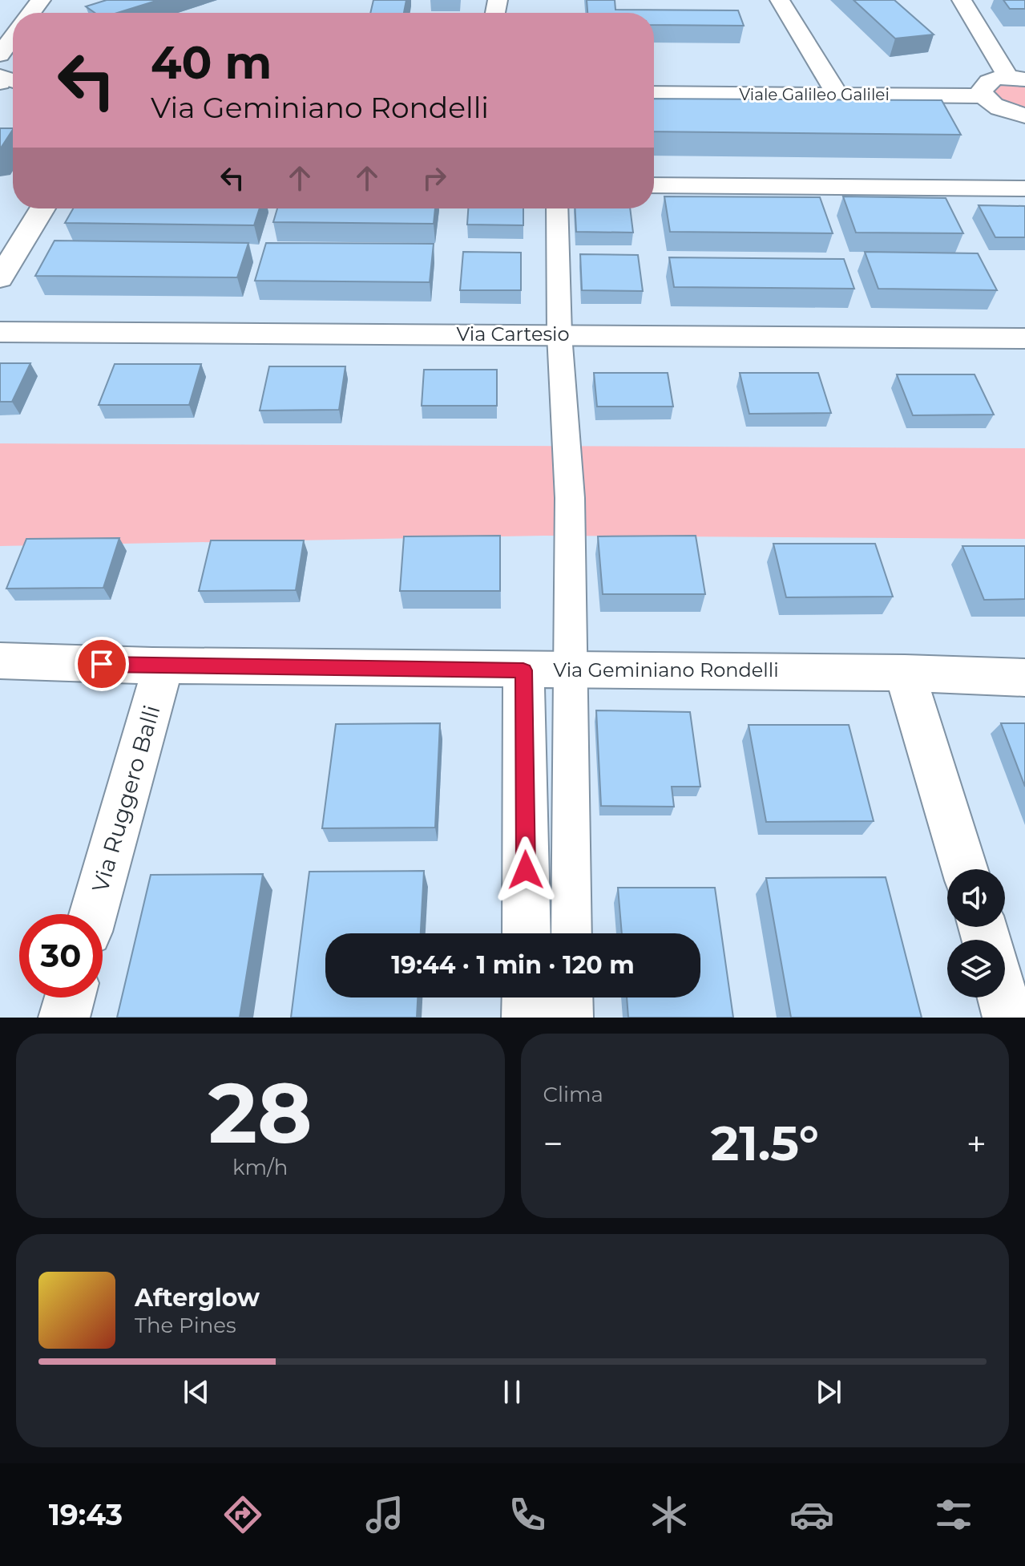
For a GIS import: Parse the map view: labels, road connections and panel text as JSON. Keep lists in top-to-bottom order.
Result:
{
  "streets": {
    "street": [
      "Viale Galileo Galilei",
      "Via Cartesio",
      "Via Geminiano Rondelli",
      "Via Ruggero Balli"
    ]
  },
  "crossings": [
    ["Via Geminiano Rondelli", "Via Ruggero Balli"]
  ],
  "page": {
    "turn": ["40 m", "Via Geminiano Rondelli"],
    "limit": "30",
    "trip": "19:44 · 1 min · 120 m",
    "tile": [
      ["28", "km/h"],
      "Clima"
    ],
    "heat": ["−", "21.5°", "+"],
    "song": ["Afterglow", "The Pines"],
    "tabs": "19:43"
  }
}
